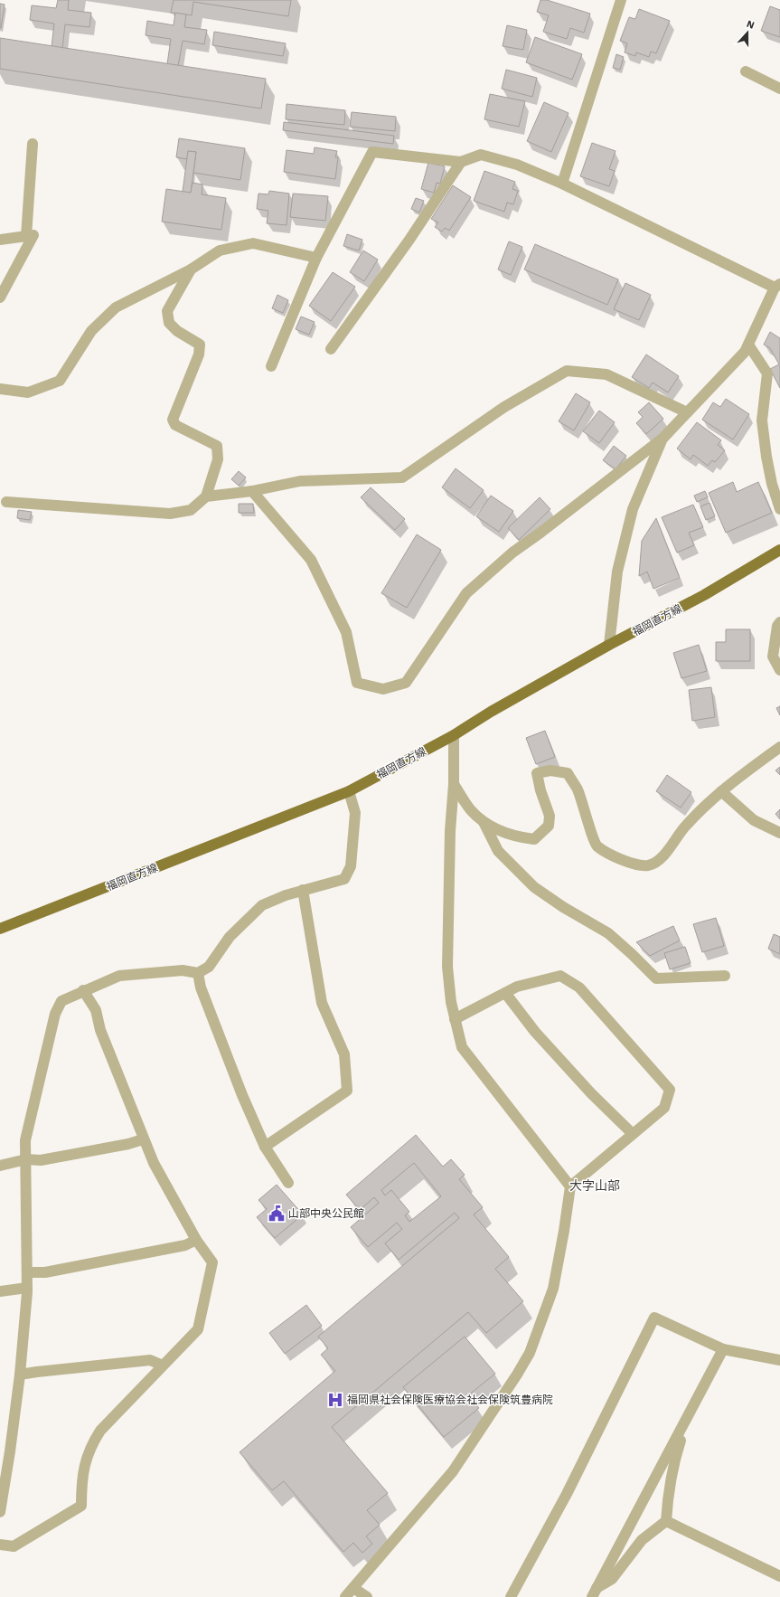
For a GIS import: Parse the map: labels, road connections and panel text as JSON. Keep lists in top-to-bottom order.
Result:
{
  "streets": {
    "main road": ["福岡直方線"]
  },
  "districts": ["大字山部"],
  "places": {
    "public building": ["山部中央公民館"],
    "hospital": ["福岡県社会保険医療協会社会保険筑豊病院"]
  },
  "north": "top"
}
